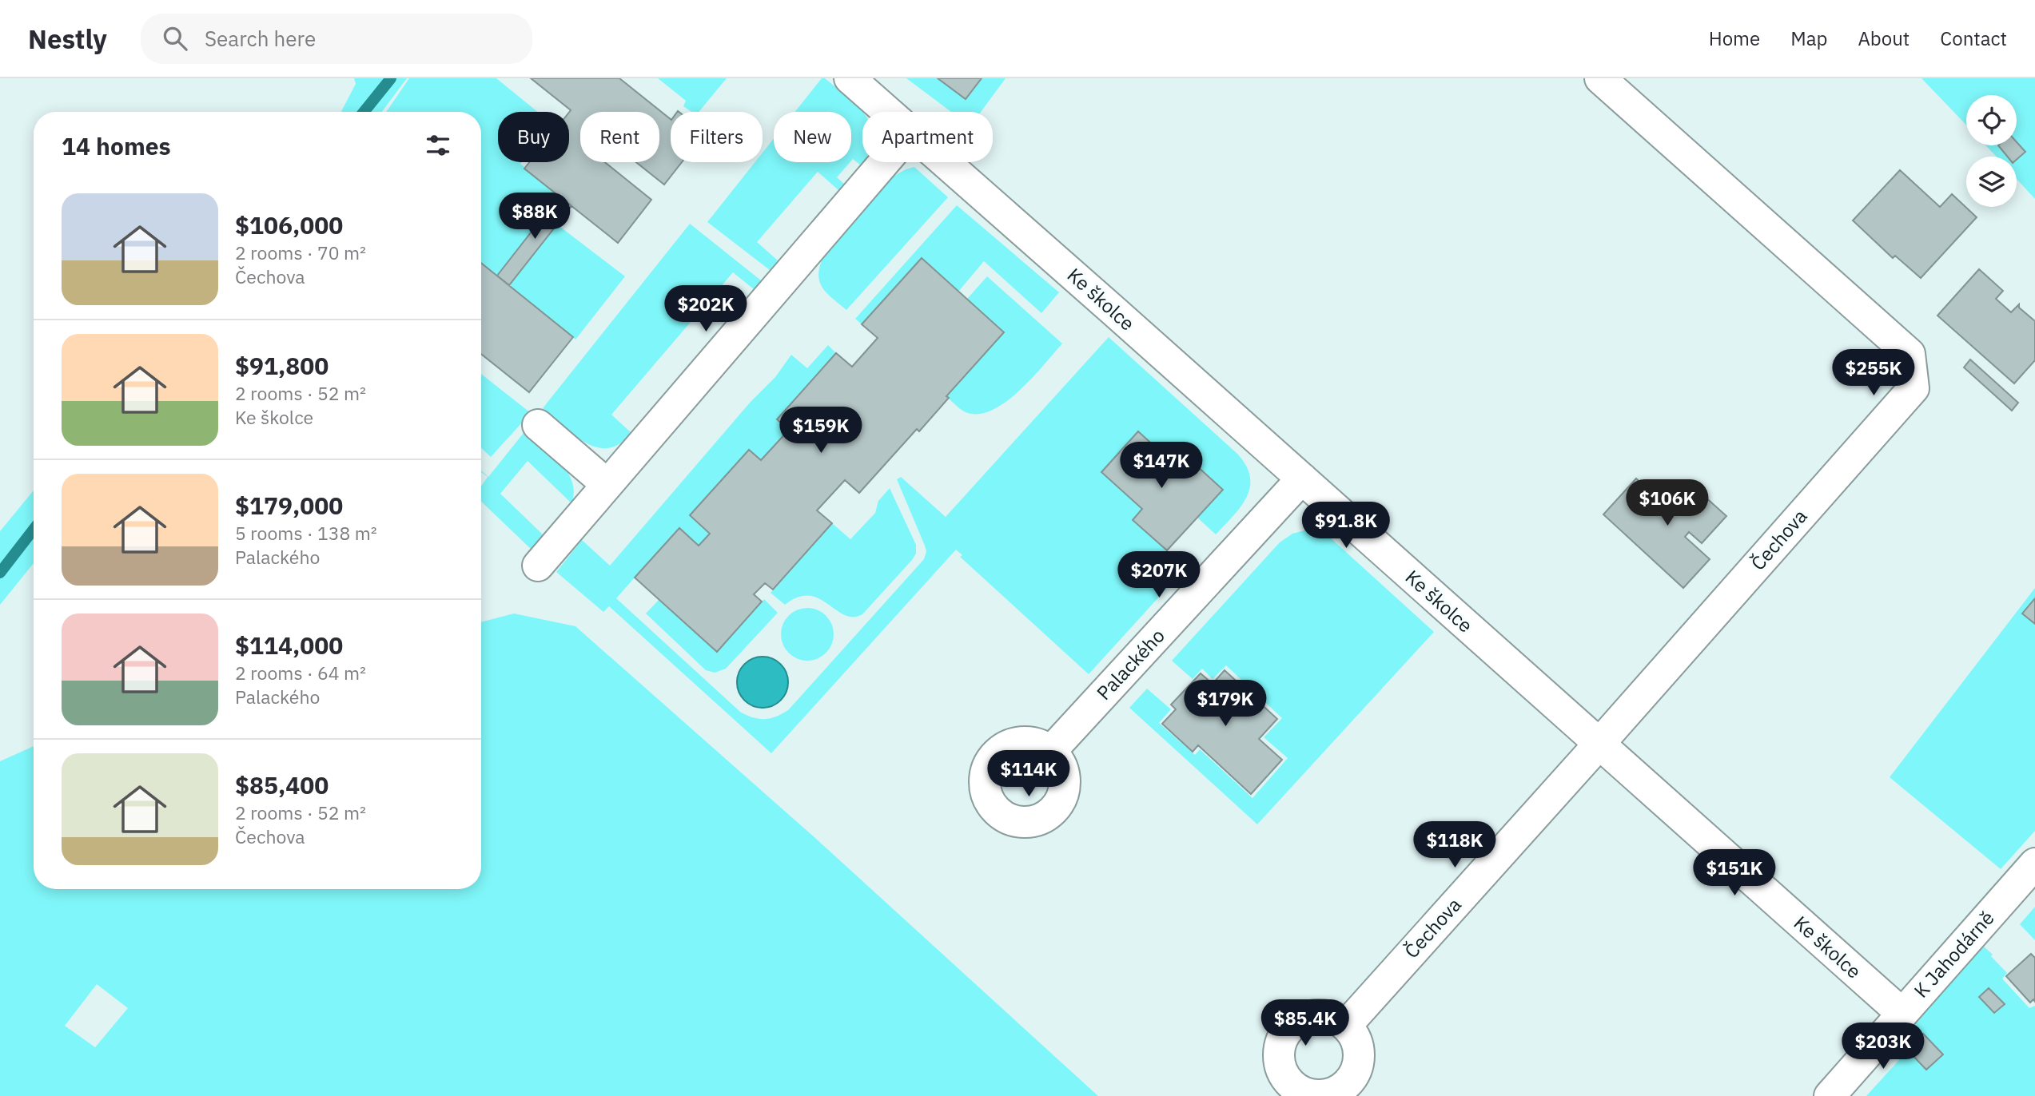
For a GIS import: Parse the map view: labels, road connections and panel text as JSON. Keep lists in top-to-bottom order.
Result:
{
  "streets": {
    "street": [
      "Ke školce",
      "Čechova",
      "Palackého",
      "K Jahodárně"
    ]
  },
  "crossings": [
    ["Ke školce", "Čechova"],
    ["Ke školce", "Palackého"],
    ["Ke školce", "K Jahodárně"]
  ],
  "page": {
    "header": "Nestly",
    "search": "Search here",
    "nav": [
      "Home",
      "Map",
      "About",
      "Contact"
    ],
    "chip": [
      "Buy",
      "Rent",
      "Filters",
      "New",
      "Apartment"
    ],
    "heading": "14 homes",
    "list": [
      {
        "name": "$106,000",
        "note": "2 rooms · 70 m² · Čechova"
      },
      {
        "name": "$91,800",
        "note": "2 rooms · 52 m² · Ke školce"
      },
      {
        "name": "$179,000",
        "note": "5 rooms · 138 m² · Palackého"
      },
      {
        "name": "$114,000",
        "note": "2 rooms · 64 m² · Palackého"
      },
      {
        "name": "$85,400",
        "note": "2 rooms · 52 m² · Čechova"
      }
    ],
    "price": [
      "$88K",
      "$202K",
      "$255K",
      "$159K",
      "$147K",
      "$106K",
      "$91.8K",
      "$207K",
      "$179K",
      "$114K",
      "$118K",
      "$151K",
      "$85.4K",
      "$203K"
    ]
  }
}
